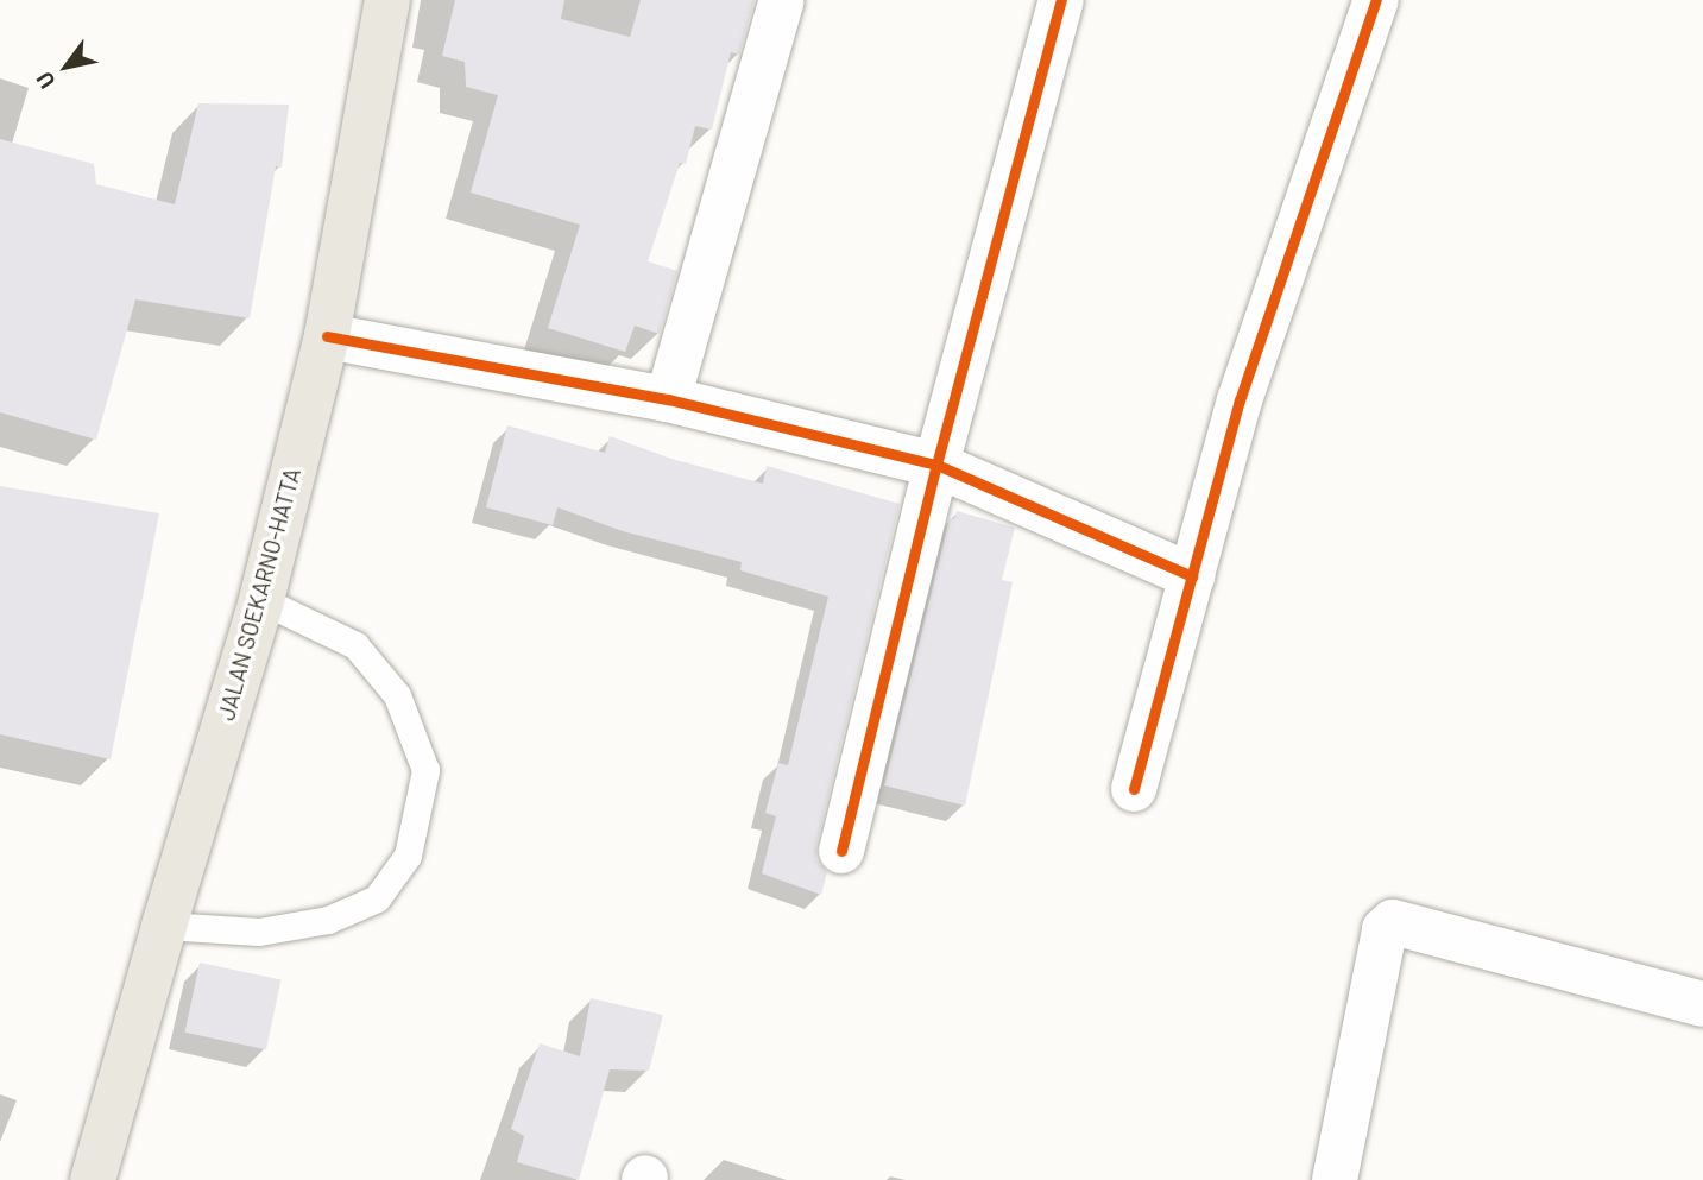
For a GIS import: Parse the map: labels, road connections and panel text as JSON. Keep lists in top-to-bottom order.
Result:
{
  "streets": {
    "main road": ["JALAN SOEKARNO-HATTA"]
  },
  "north": "bottom left"
}
